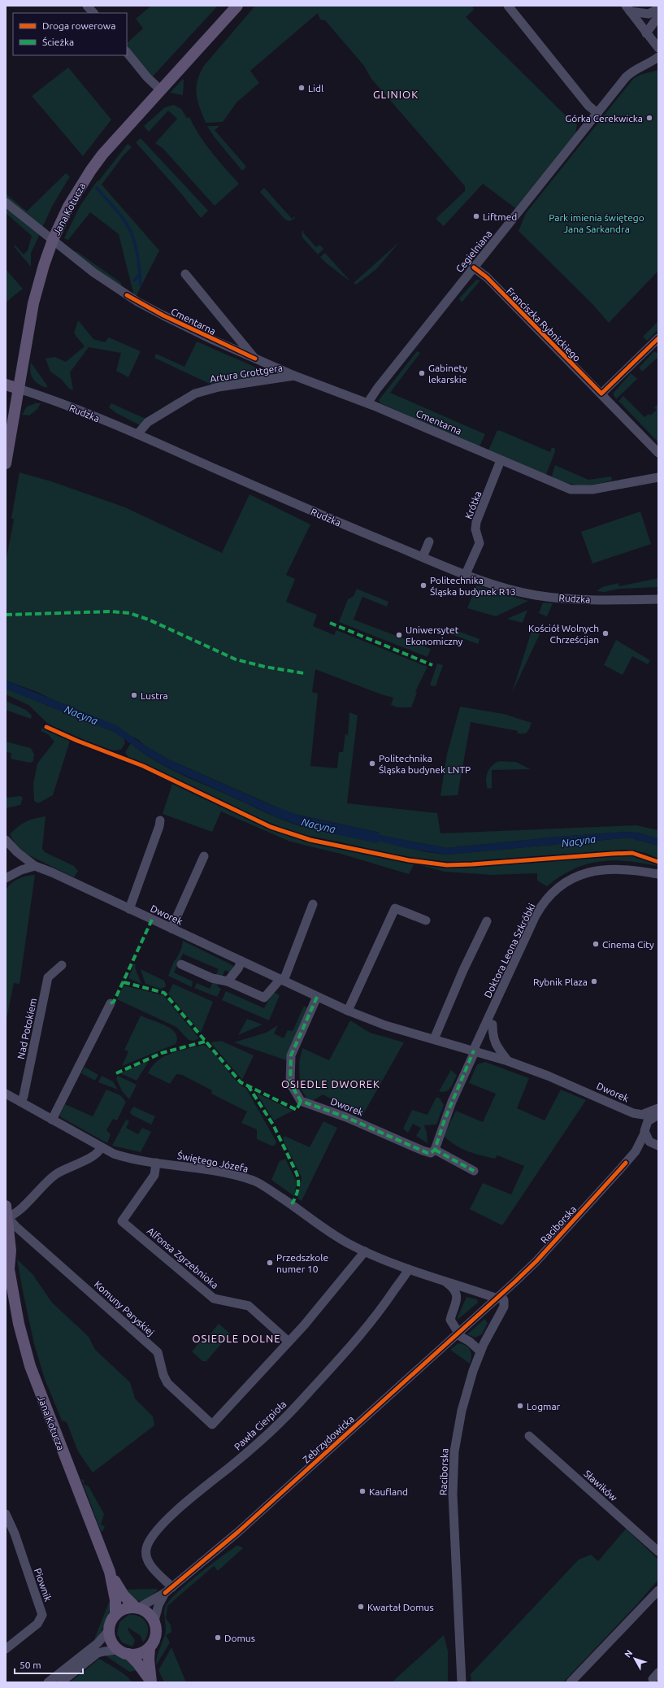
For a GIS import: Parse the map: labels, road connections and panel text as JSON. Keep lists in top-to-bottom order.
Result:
{
  "streets": {
    "main road": ["Jana Kotucza", "Rudzka"],
    "street": [
      "Cegielniana",
      "Cmentarna",
      "Franciszka Rybnickiego",
      "Artura Grottgera",
      "Krótka",
      "Dworek",
      "Doktora Leona Szkróbki",
      "Nad Potokiem",
      "Świętego Józefa",
      "Raciborska",
      "Alfonsa Zgrzebnioka",
      "Komuny Paryskiej",
      "Pawła Cierpioła",
      "Zebrzydowicka",
      "Sławików",
      "Piownik"
    ]
  },
  "crossings": [
    ["Jana Kotucza", "Cmentarna"],
    ["Jana Kotucza", "Rudzka"],
    ["Jana Kotucza", "Komuny Paryskiej"],
    ["Jana Kotucza", "Zebrzydowicka"],
    ["Cegielniana", "Cmentarna"],
    ["Cegielniana", "Franciszka Rybnickiego"],
    ["Cmentarna", "Artura Grottgera"],
    ["Cmentarna", "Krótka"],
    ["Artura Grottgera", "Rudzka"],
    ["Rudzka", "Krótka"],
    ["Dworek", "Doktora Leona Szkróbki"],
    ["Dworek", "Raciborska"],
    ["Nad Potokiem", "Świętego Józefa"],
    ["Świętego Józefa", "Raciborska"],
    ["Świętego Józefa", "Alfonsa Zgrzebnioka"],
    ["Świętego Józefa", "Pawła Cierpioła"],
    ["Świętego Józefa", "Zebrzydowicka"],
    ["Raciborska", "Zebrzydowicka"],
    ["Alfonsa Zgrzebnioka", "Komuny Paryskiej"],
    ["Pawła Cierpioła", "Zebrzydowicka"]
  ],
  "districts": ["GLINIOK", "OSIEDLE DWOREK", "OSIEDLE DOLNE"],
  "water": ["Nacyna"],
  "parks": ["Park imienia świętego Jana Sarkandra"],
  "places": [
    "Lidl",
    "Górka Cerekwicka",
    "Liftmed",
    "Gabinety lekarskie",
    "Politechnika Śląska budynek R13",
    "Kościół Wolnych Chrześcijan",
    "Uniwersytet Ekonomiczny",
    "Lustra",
    "Politechnika Śląska budynek LNTP",
    "Cinema City",
    "Rybnik Plaza",
    "Przedszkole numer 10",
    "Logmar",
    "Kaufland",
    "Kwartał Domus",
    "Domus"
  ],
  "legend": ["Droga rowerowa", "Ścieżka"],
  "scale_bar": "50 m",
  "north": "top left"
}
